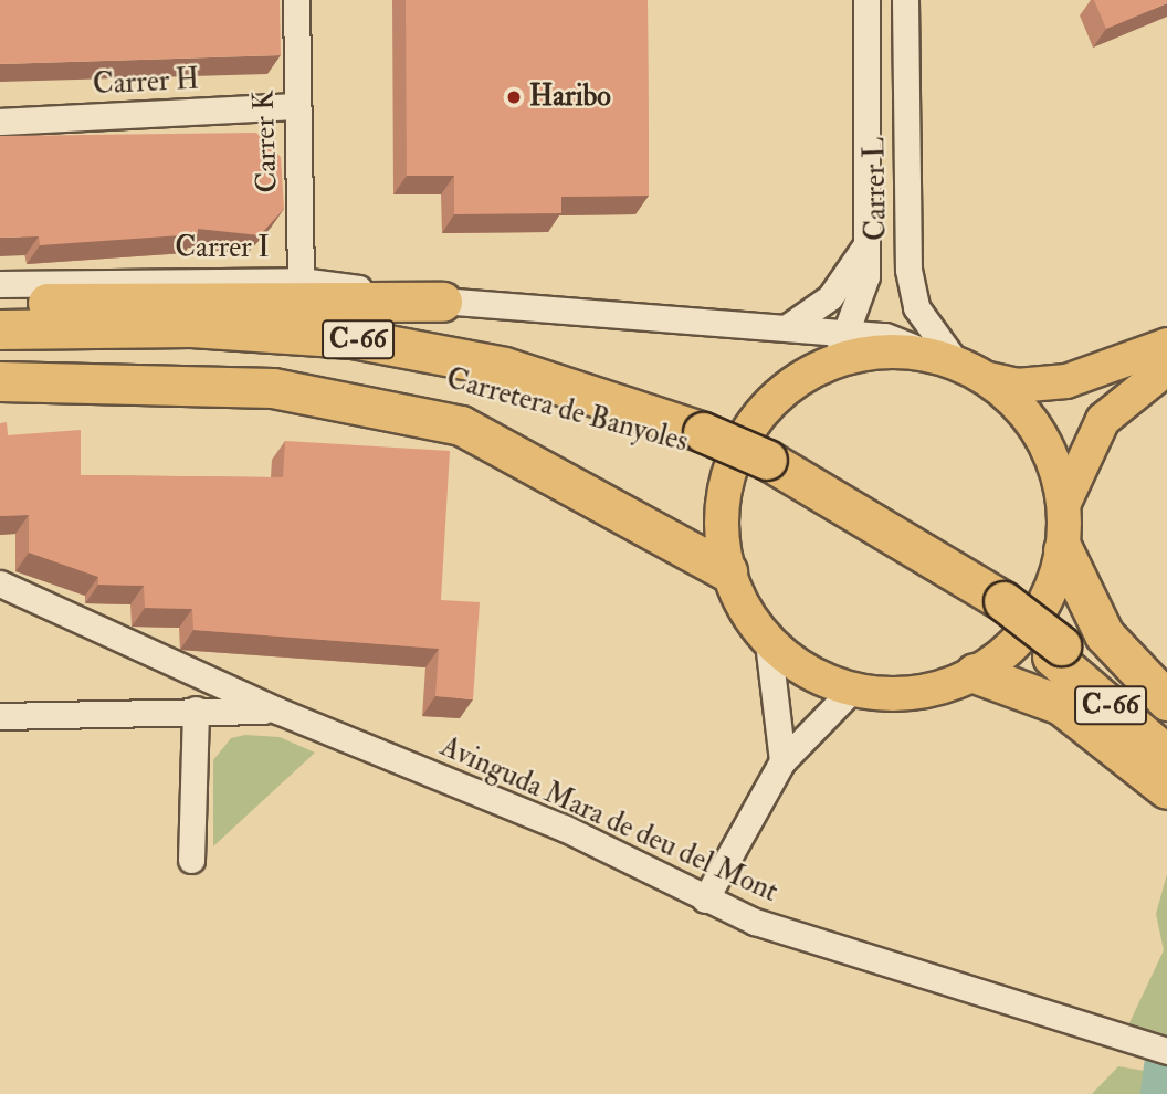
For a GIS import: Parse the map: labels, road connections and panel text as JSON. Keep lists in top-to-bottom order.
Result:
{
  "streets": {
    "highway": ["C-66", "Carretera de Banyoles"],
    "street": [
      "Carrer H",
      "Carrer K",
      "Carrer L",
      "Carrer I",
      "Avinguda Mara de deu del Mont"
    ]
  },
  "crossings": [
    ["Carrer H", "Carrer K"],
    ["Carrer K", "Carrer I"],
    ["Carrer L", "Carrer I"],
    ["C-66", "Carretera de Banyoles"]
  ],
  "places": ["Haribo"]
}
